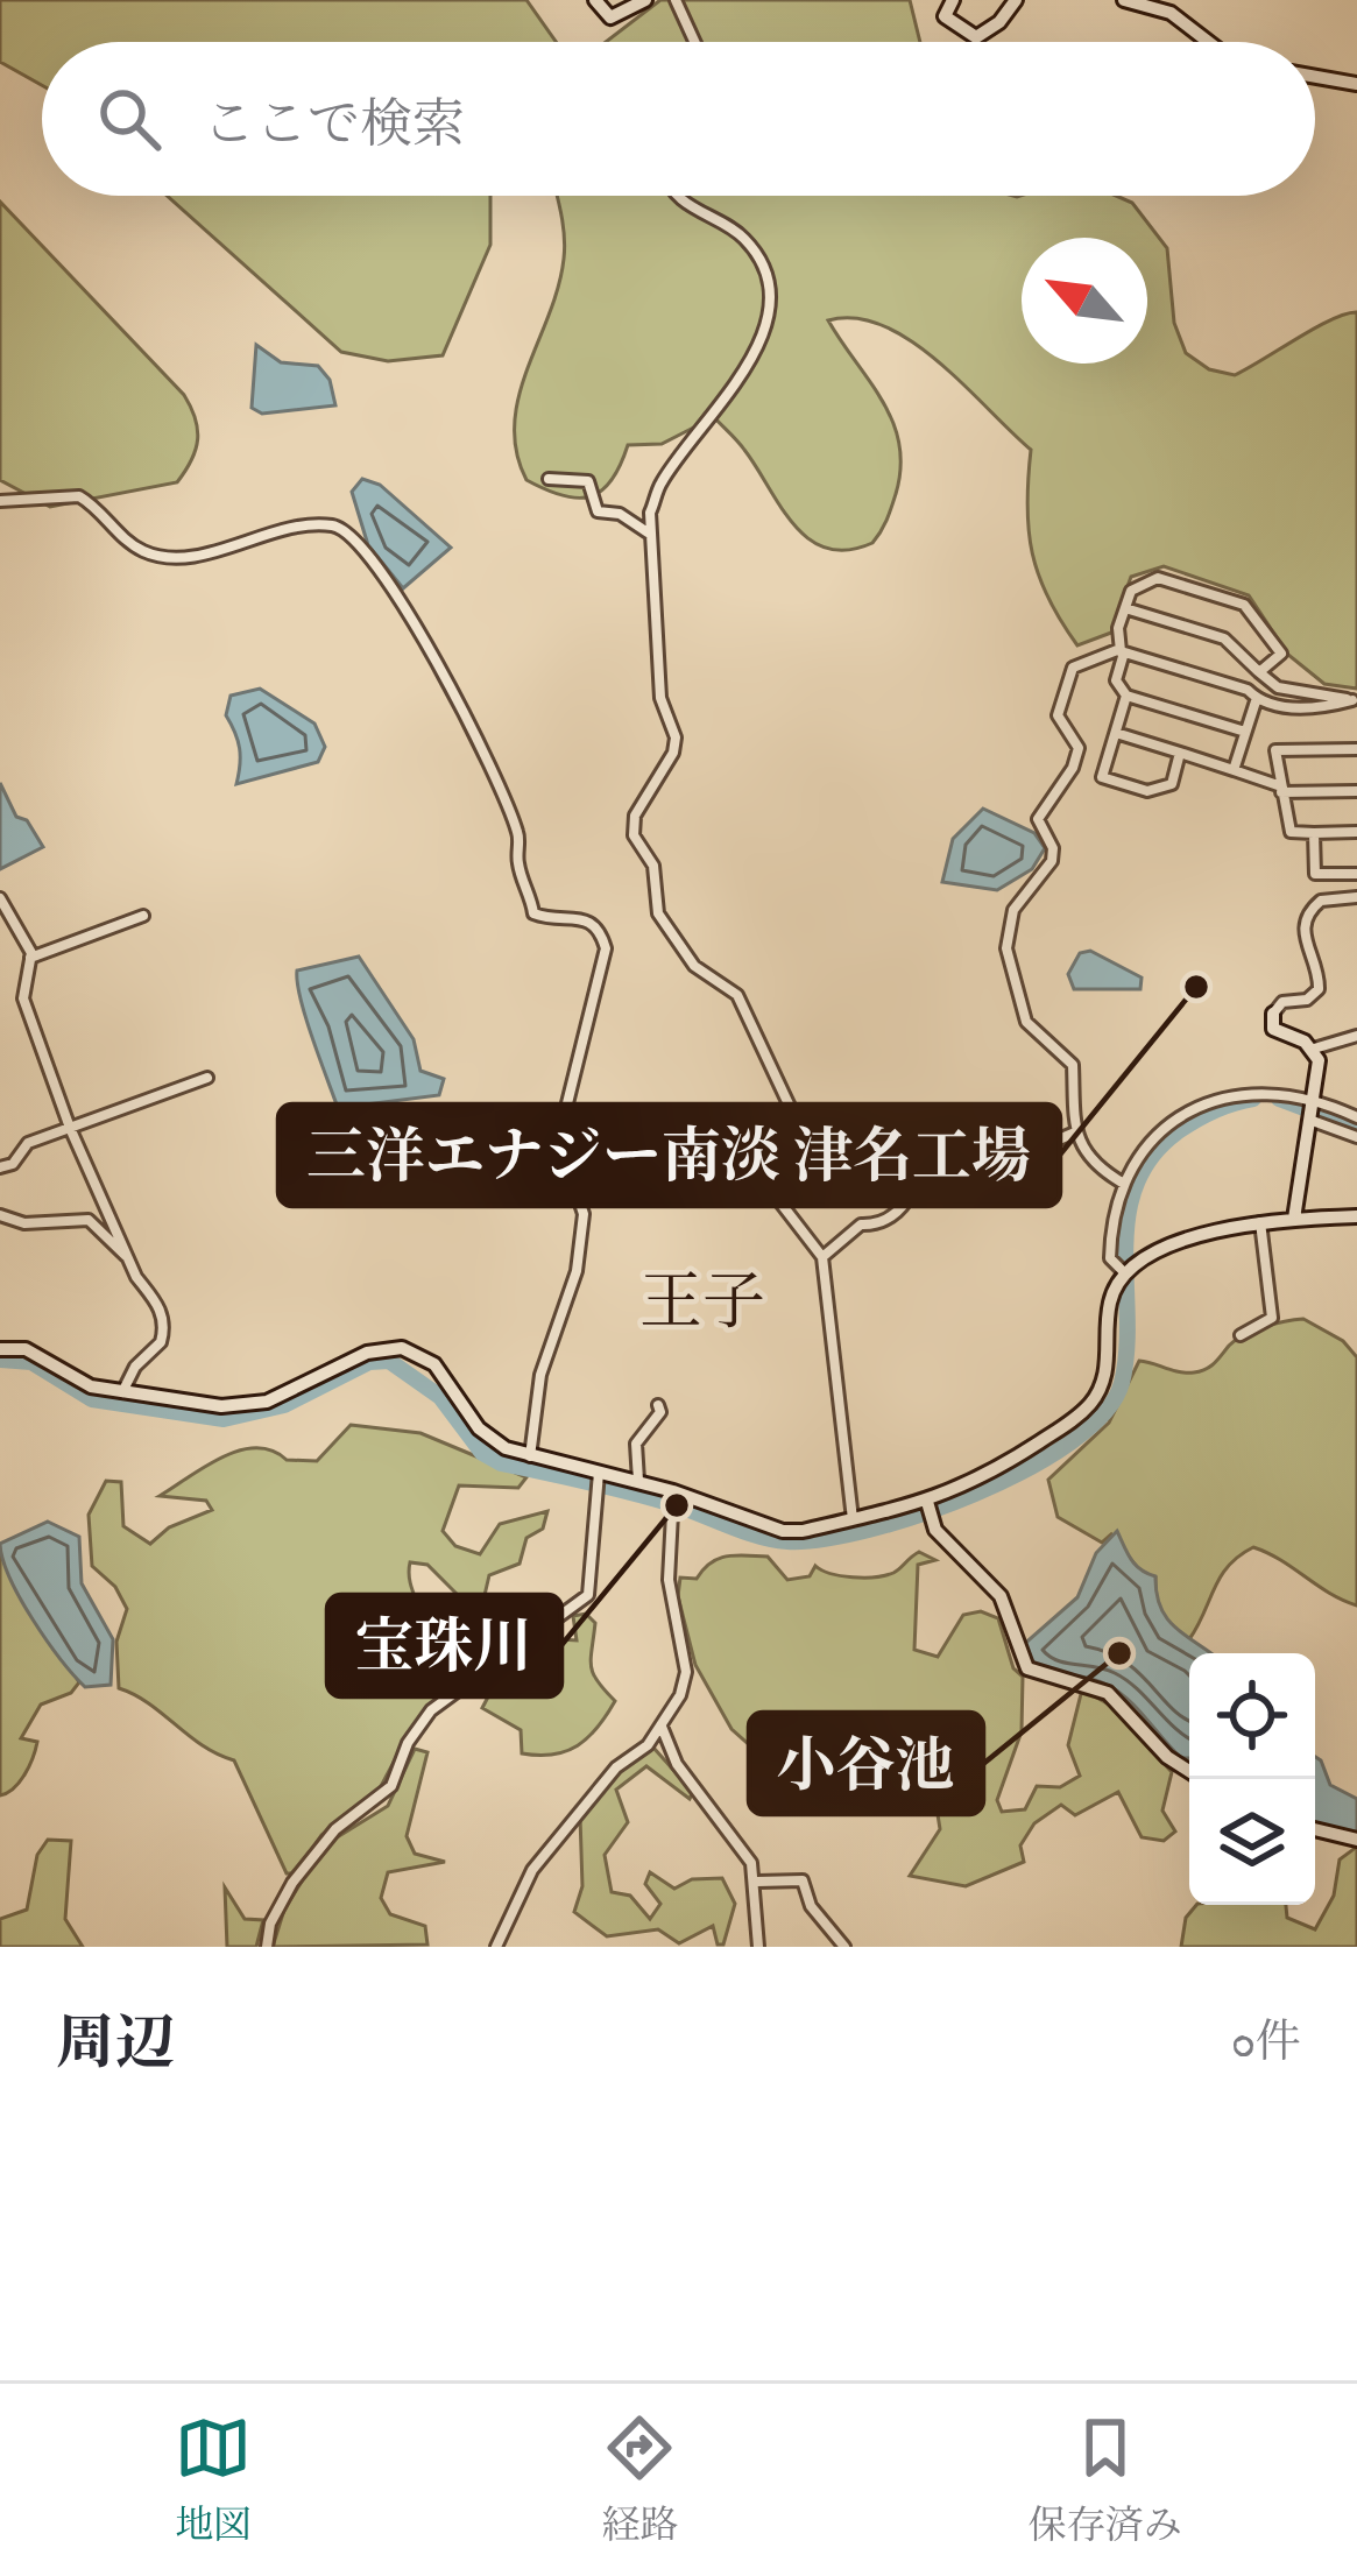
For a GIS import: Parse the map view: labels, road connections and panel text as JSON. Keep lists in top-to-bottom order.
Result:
{
  "districts": ["王子"],
  "places": ["三洋エナジー南淡 津名工場", "宝珠川", "小谷池"],
  "north": "top left",
  "page": {
    "search": "ここで検索",
    "heading": ["周辺", "0件"],
    "nav": ["地図", "経路", "保存済み"]
  }
}
